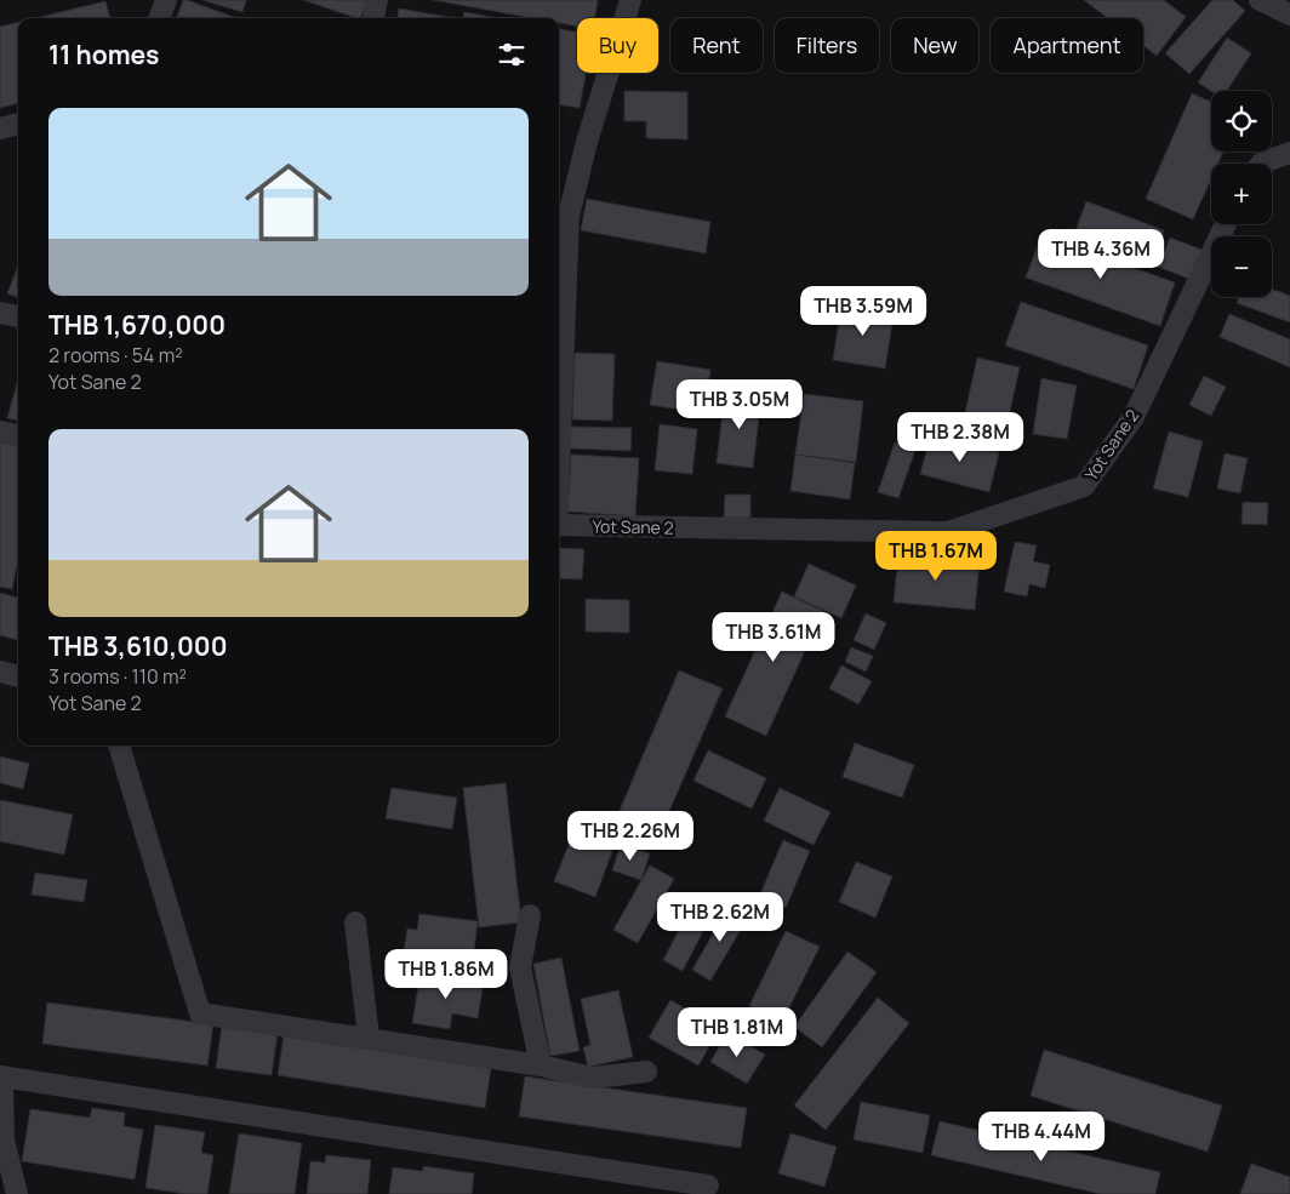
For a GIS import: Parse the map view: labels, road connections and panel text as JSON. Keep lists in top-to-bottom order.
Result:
{
  "streets": {
    "street": ["Yot Sane 2"]
  },
  "page": {
    "chip": [
      "Buy",
      "Rent",
      "Filters",
      "New",
      "Apartment"
    ],
    "heading": "11 homes",
    "map_buttons": ["+", "−"],
    "list": [
      {
        "name": "THB 1,670,000",
        "note": "2 rooms · 54 m² · Yot Sane 2"
      },
      {
        "name": "THB 3,610,000",
        "note": "3 rooms · 110 m² · Yot Sane 2"
      }
    ],
    "price": [
      "THB 4.36M",
      "THB 3.59M",
      "THB 3.05M",
      "THB 2.38M",
      "THB 1.67M",
      "THB 3.61M",
      "THB 2.26M",
      "THB 2.62M",
      "THB 1.86M",
      "THB 1.81M",
      "THB 4.44M"
    ]
  }
}
